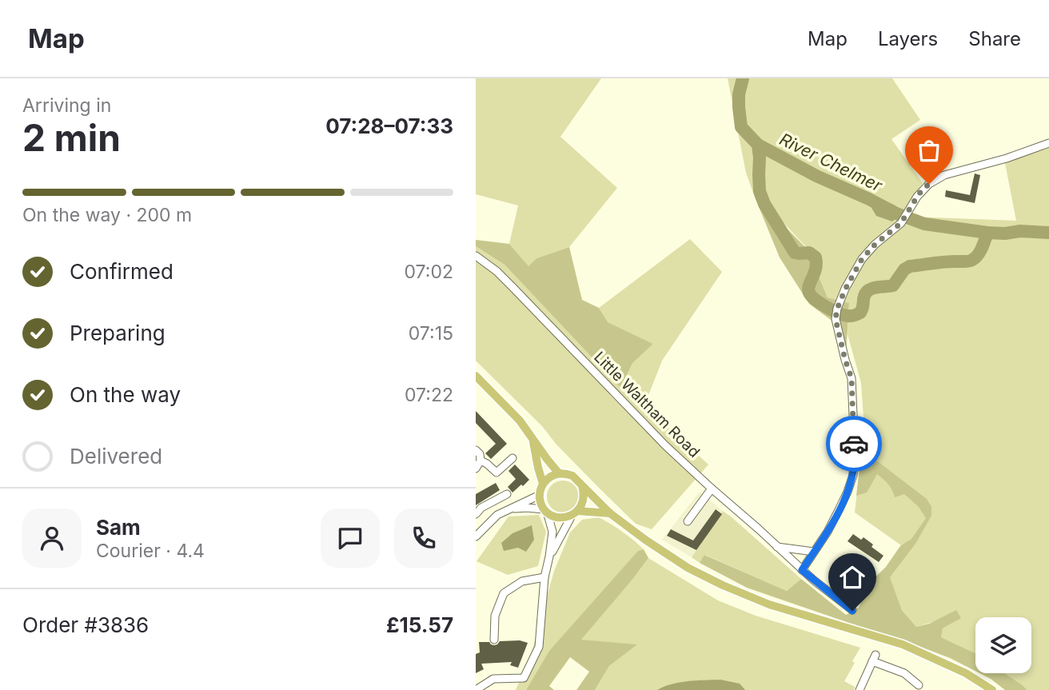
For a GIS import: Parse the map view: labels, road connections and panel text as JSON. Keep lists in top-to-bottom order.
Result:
{
  "streets": {
    "street": ["Little Waltham Road"]
  },
  "water": ["River Chelmer"],
  "page": {
    "header": "Map",
    "nav": ["Map", "Layers", "Share"],
    "heading": ["2 min", "Arriving in", "07:28–07:33"],
    "panel": [
      "Sam",
      "Courier · 4.4",
      "Order #3836",
      "£15.57"
    ],
    "bar": "On the way · 200 m",
    "list": [
      ["Confirmed", "07:02"],
      ["Preparing", "07:15"],
      ["On the way", "07:22"],
      "Delivered"
    ]
  }
}
